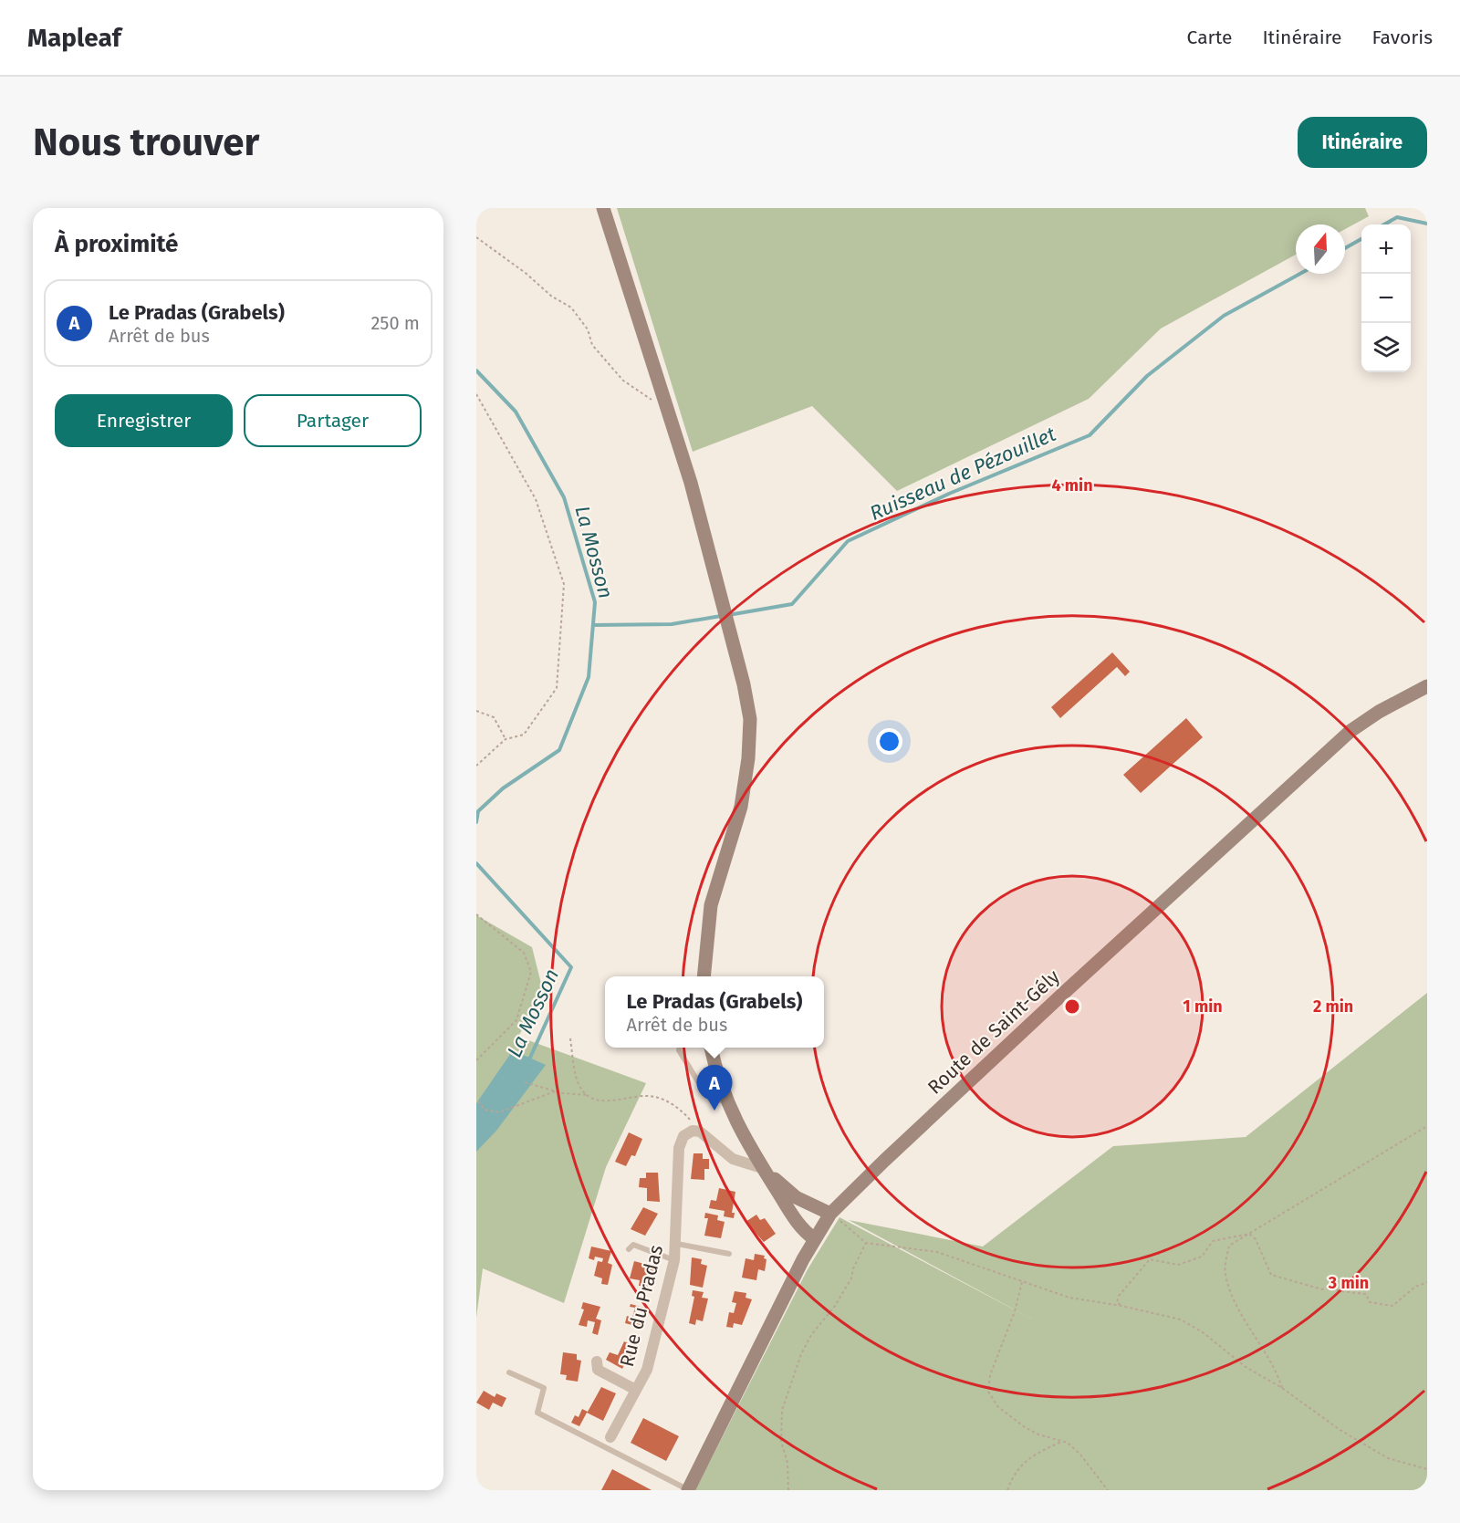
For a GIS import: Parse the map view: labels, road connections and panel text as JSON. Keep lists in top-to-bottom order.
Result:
{
  "streets": {
    "street": ["Route de Saint-Gély", "Rue du Pradas"]
  },
  "water": ["Ruisseau de Pézouillet", "La Mosson"],
  "north": "top",
  "page": {
    "header": "Mapleaf",
    "nav": ["Carte", "Itinéraire", "Favoris"],
    "buttons": [
      "Itinéraire",
      ["Enregistrer", "Partager"]
    ],
    "title": "Nous trouver",
    "heading": "À proximité",
    "map_buttons": ["+", "−"],
    "list": [
      {
        "mark": "A",
        "name": "Le Pradas (Grabels)",
        "note": "Arrêt de bus",
        "value": "250 m"
      }
    ],
    "popup": ["Le Pradas (Grabels)", "Arrêt de bus"],
    "pins": "A"
  },
  "rings": [
    "4 min",
    "1 min",
    "2 min",
    "3 min"
  ]
}
